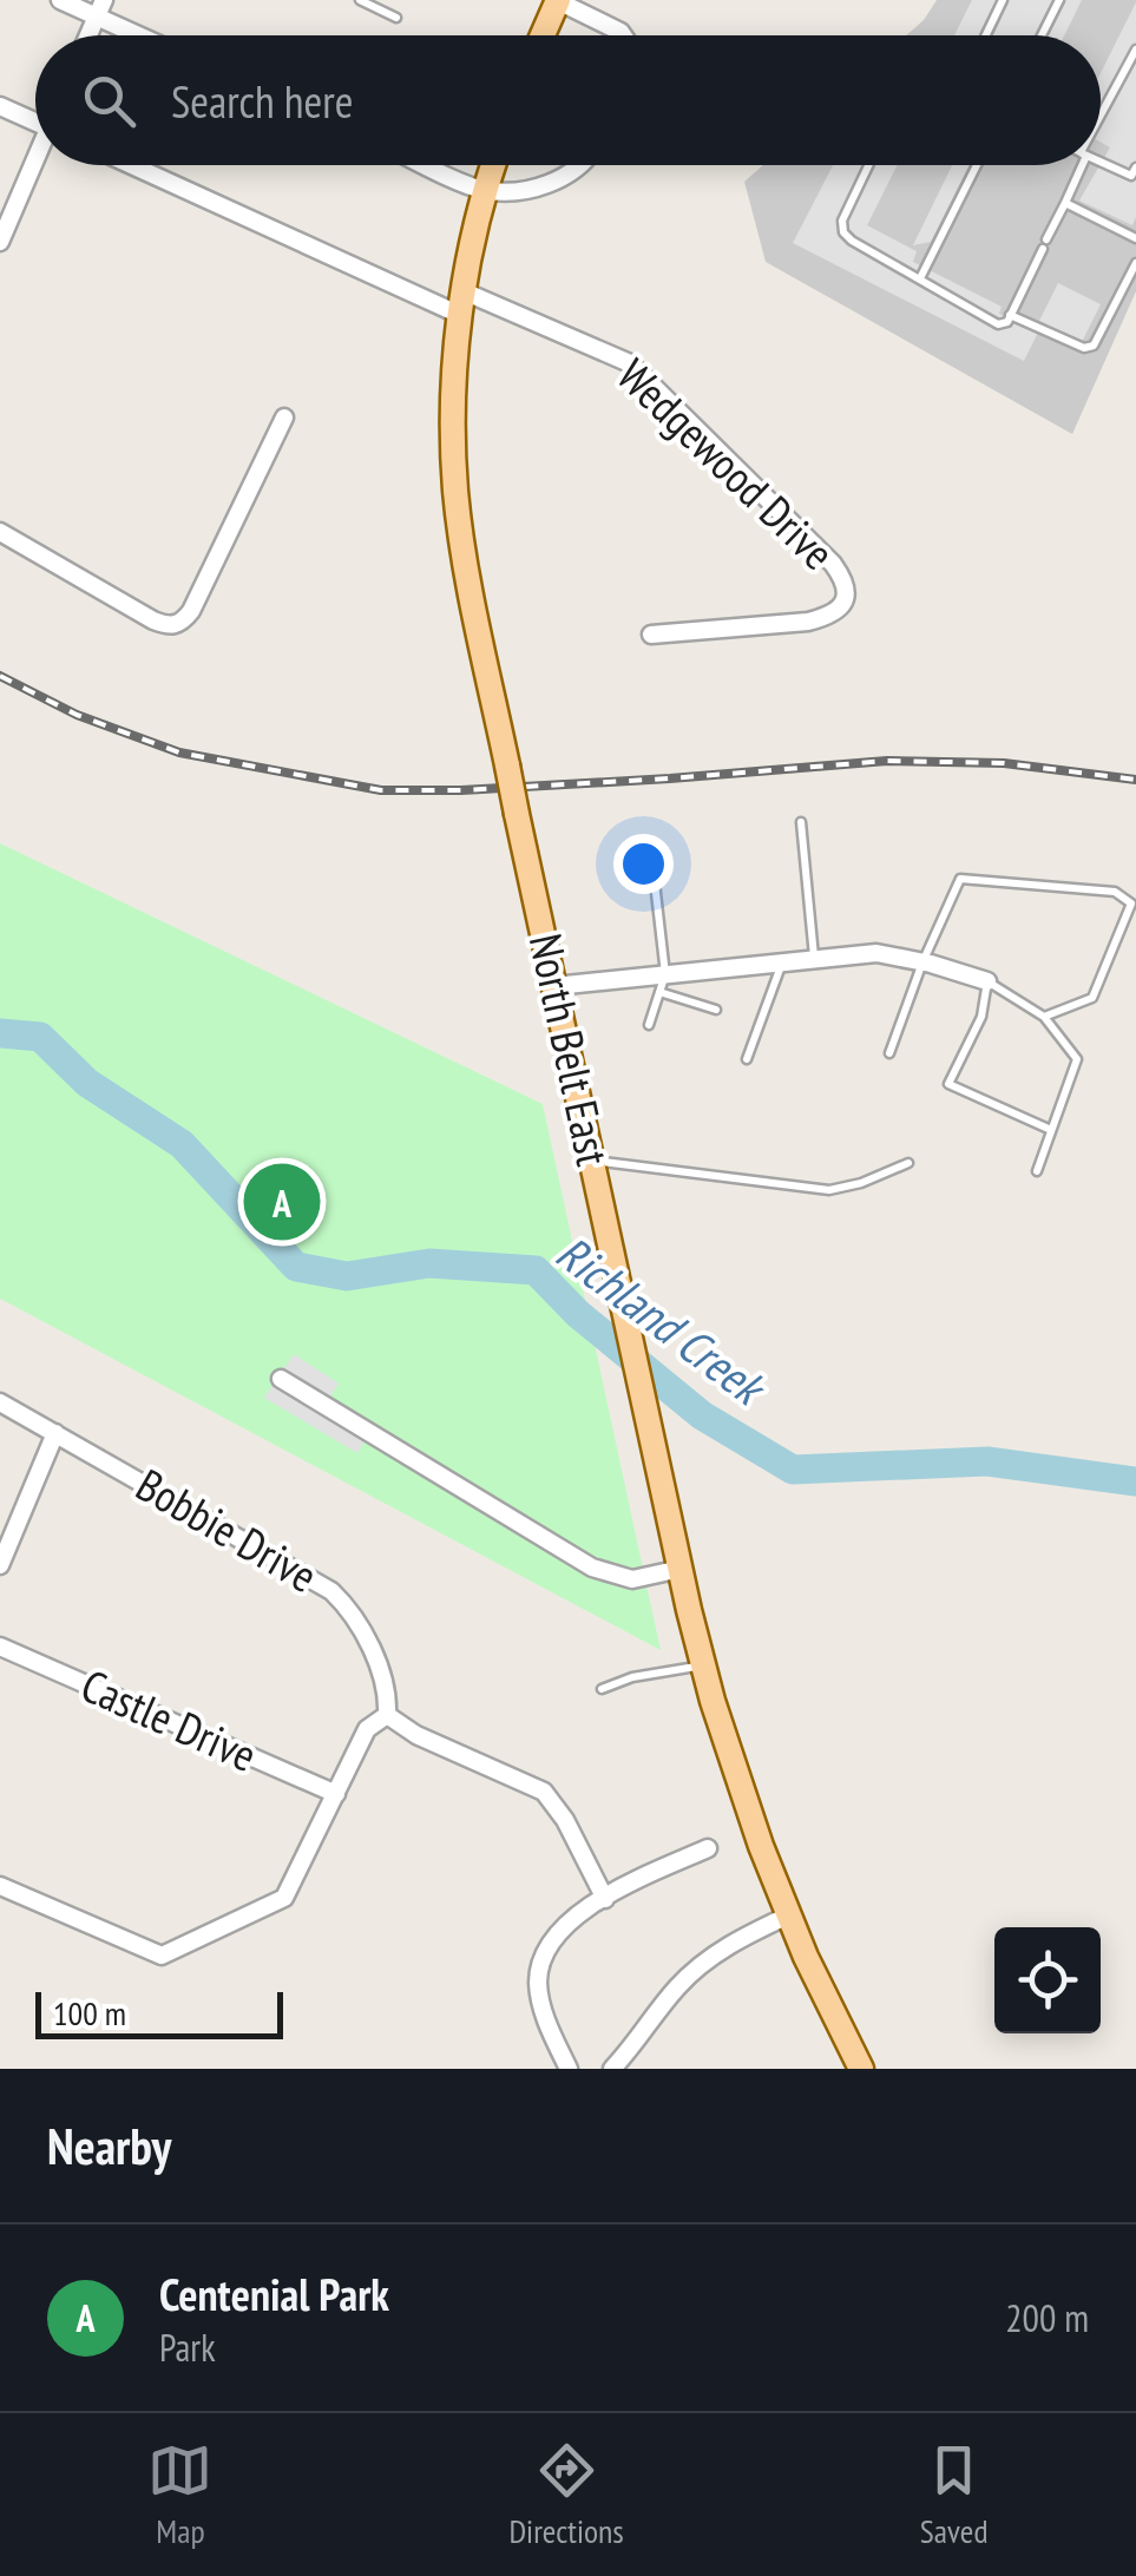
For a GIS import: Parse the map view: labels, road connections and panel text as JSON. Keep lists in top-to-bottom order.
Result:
{
  "streets": {
    "main road": ["North Belt East"],
    "street": ["Wedgewood Drive", "Bobbie Drive", "Castle Drive"]
  },
  "crossings": [
    ["Wedgewood Drive", "North Belt East"]
  ],
  "water": ["Richland Creek"],
  "scale_bar": "100 m",
  "page": {
    "search": "Search here",
    "pins": "A",
    "scale": "100 m",
    "heading": "Nearby",
    "list": [
      {
        "mark": "A",
        "name": "Centenial Park",
        "note": "Park",
        "value": "200 m"
      }
    ],
    "nav": ["Map", "Directions", "Saved"]
  }
}
